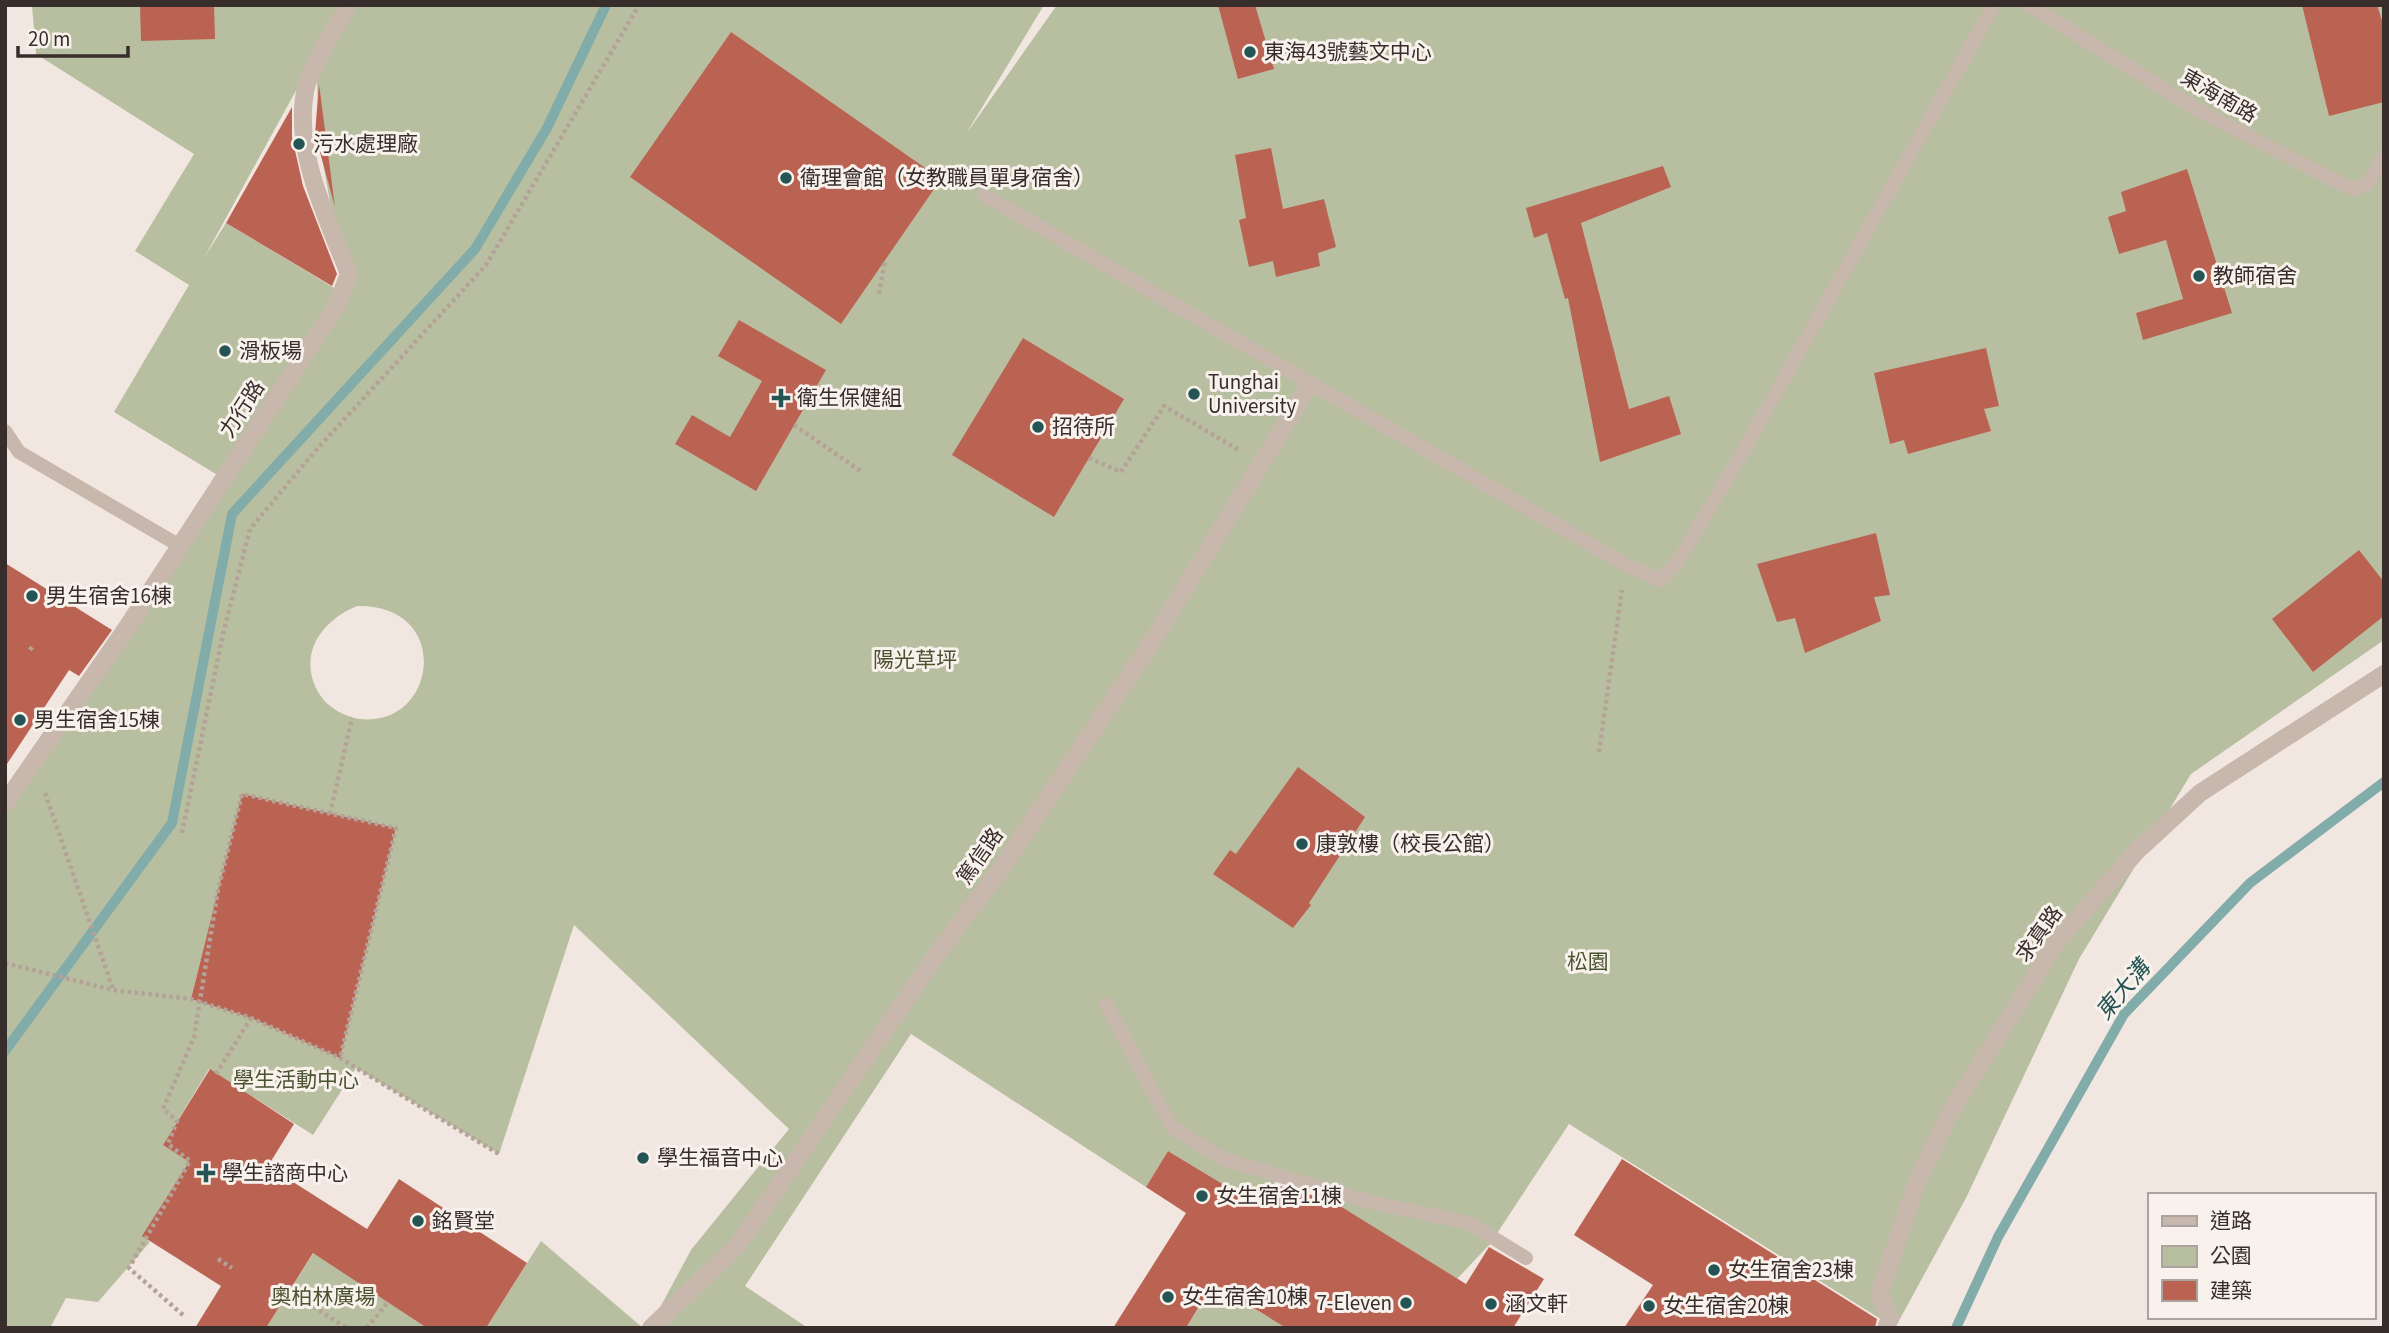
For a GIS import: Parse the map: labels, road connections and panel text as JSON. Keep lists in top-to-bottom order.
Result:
{
  "streets": {
    "street": ["力行路", "篤信路", "求真路"],
    "lane": ["東海南路"]
  },
  "water": ["東大溝"],
  "parks": [
    "陽光草坪",
    "松園",
    "學生活動中心",
    "奧柏林廣場"
  ],
  "places": {
    "other": [
      "東海43號藝文中心",
      "污水處理廠",
      "衛理會館（女教職員單身宿舍）",
      "教師宿舍",
      "滑板場",
      "Tunghai University",
      "招待所",
      "男生宿舍16棟",
      "男生宿舍15棟",
      "康敦樓（校長公館）",
      "學生福音中心",
      "女生宿舍11棟",
      "銘賢堂",
      "女生宿舍23棟",
      "女生宿舍10棟",
      "7-Eleven",
      "涵文軒",
      "女生宿舍20棟"
    ],
    "health": ["衛生保健組", "學生諮商中心"]
  },
  "legend": ["道路", "公園", "建築"],
  "scale_bar": "20 m"
}
